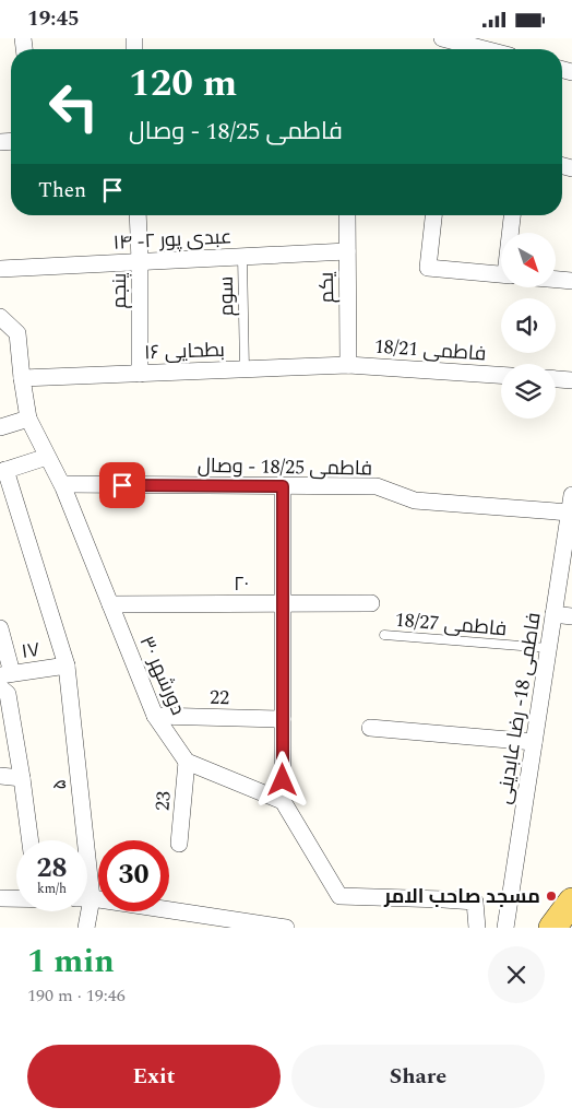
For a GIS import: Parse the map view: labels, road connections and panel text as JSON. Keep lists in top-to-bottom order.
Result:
{
  "streets": {
    "street": [
      "عبدی پور ۲- ۱۴",
      "یکم",
      "پنجم",
      "فاطمی 18/21",
      "بطحایی ۱۶",
      "فاطمی 18/25 - وصال",
      "۲۰",
      "۱۷",
      "دورشهر ۳۰",
      "22",
      "فاطمی 18- رضا عابدینی",
      "۵",
      "23"
    ],
    "lane": ["سوم", "فاطمی 18/27"]
  },
  "crossings": [
    ["عبدی پور ۲- ۱۴", "یکم"],
    ["عبدی پور ۲- ۱۴", "پنجم"],
    ["عبدی پور ۲- ۱۴", "سوم"],
    ["یکم", "فاطمی 18/21"],
    ["یکم", "بطحایی ۱۶"],
    ["پنجم", "بطحایی ۱۶"],
    ["سوم", "بطحایی ۱۶"],
    ["فاطمی 18/21", "بطحایی ۱۶"],
    ["بطحایی ۱۶", "دورشهر ۳۰"],
    ["فاطمی 18/25 - وصال", "دورشهر ۳۰"],
    ["فاطمی 18/25 - وصال", "فاطمی 18- رضا عابدینی"],
    ["۲۰", "دورشهر ۳۰"],
    ["فاطمی 18/27", "فاطمی 18- رضا عابدینی"],
    ["۱۷", "۵"],
    ["دورشهر ۳۰", "22"],
    ["دورشهر ۳۰", "23"]
  ],
  "places": ["مسجد صاحب الامر"],
  "north": "bottom right",
  "page": {
    "status": "19:45",
    "turn": ["120 m", "فاطمی 18/25 - وصال"],
    "then": "Then",
    "speed": "28 km/h",
    "limit": "30",
    "heading": ["1 min", "190 m · 19:46"],
    "buttons": ["Exit", "Share"]
  }
}
